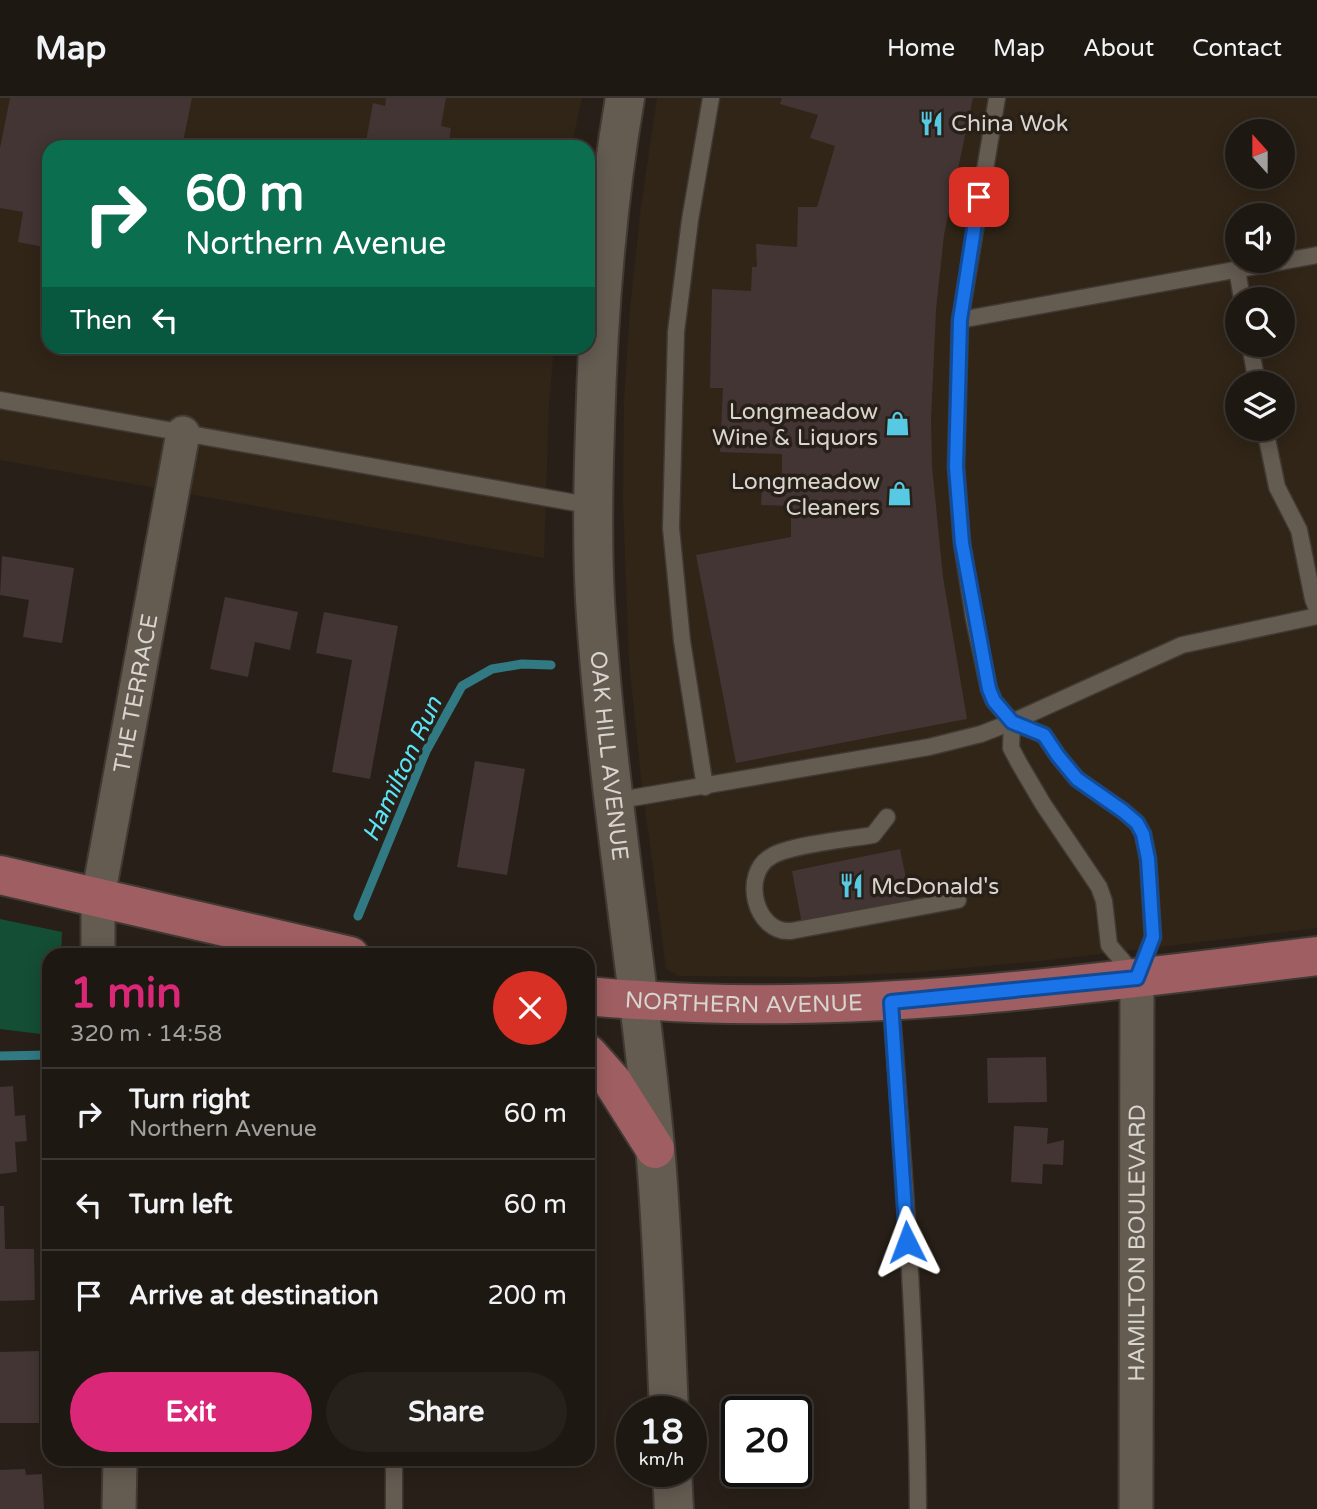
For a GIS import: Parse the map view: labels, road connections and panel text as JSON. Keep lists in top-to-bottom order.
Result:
{
  "streets": {
    "main road": ["NORTHERN AVENUE"],
    "street": ["THE TERRACE", "OAK HILL AVENUE", "HAMILTON BOULEVARD"]
  },
  "crossings": [
    ["OAK HILL AVENUE", "NORTHERN AVENUE"],
    ["NORTHERN AVENUE", "HAMILTON BOULEVARD"]
  ],
  "water": ["Hamilton Run"],
  "places": {
    "restaurant": ["China Wok", "McDonald's"],
    "shop": ["Longmeadow Wine & Liquors", "Longmeadow Cleaners"]
  },
  "north": "top",
  "page": {
    "header": "Map",
    "nav": [
      "Home",
      "Map",
      "About",
      "Contact"
    ],
    "turn": ["60 m", "Northern Avenue"],
    "then": "Then",
    "heading": ["1 min", "320 m · 14:58"],
    "list": [
      {
        "name": "Turn right",
        "note": "Northern Avenue",
        "value": "60 m"
      },
      {
        "name": "Turn left",
        "value": "60 m"
      },
      {
        "name": "Arrive at destination",
        "value": "200 m"
      }
    ],
    "buttons": ["Exit", "Share"],
    "speed": "18 km/h",
    "limit": "20"
  }
}
